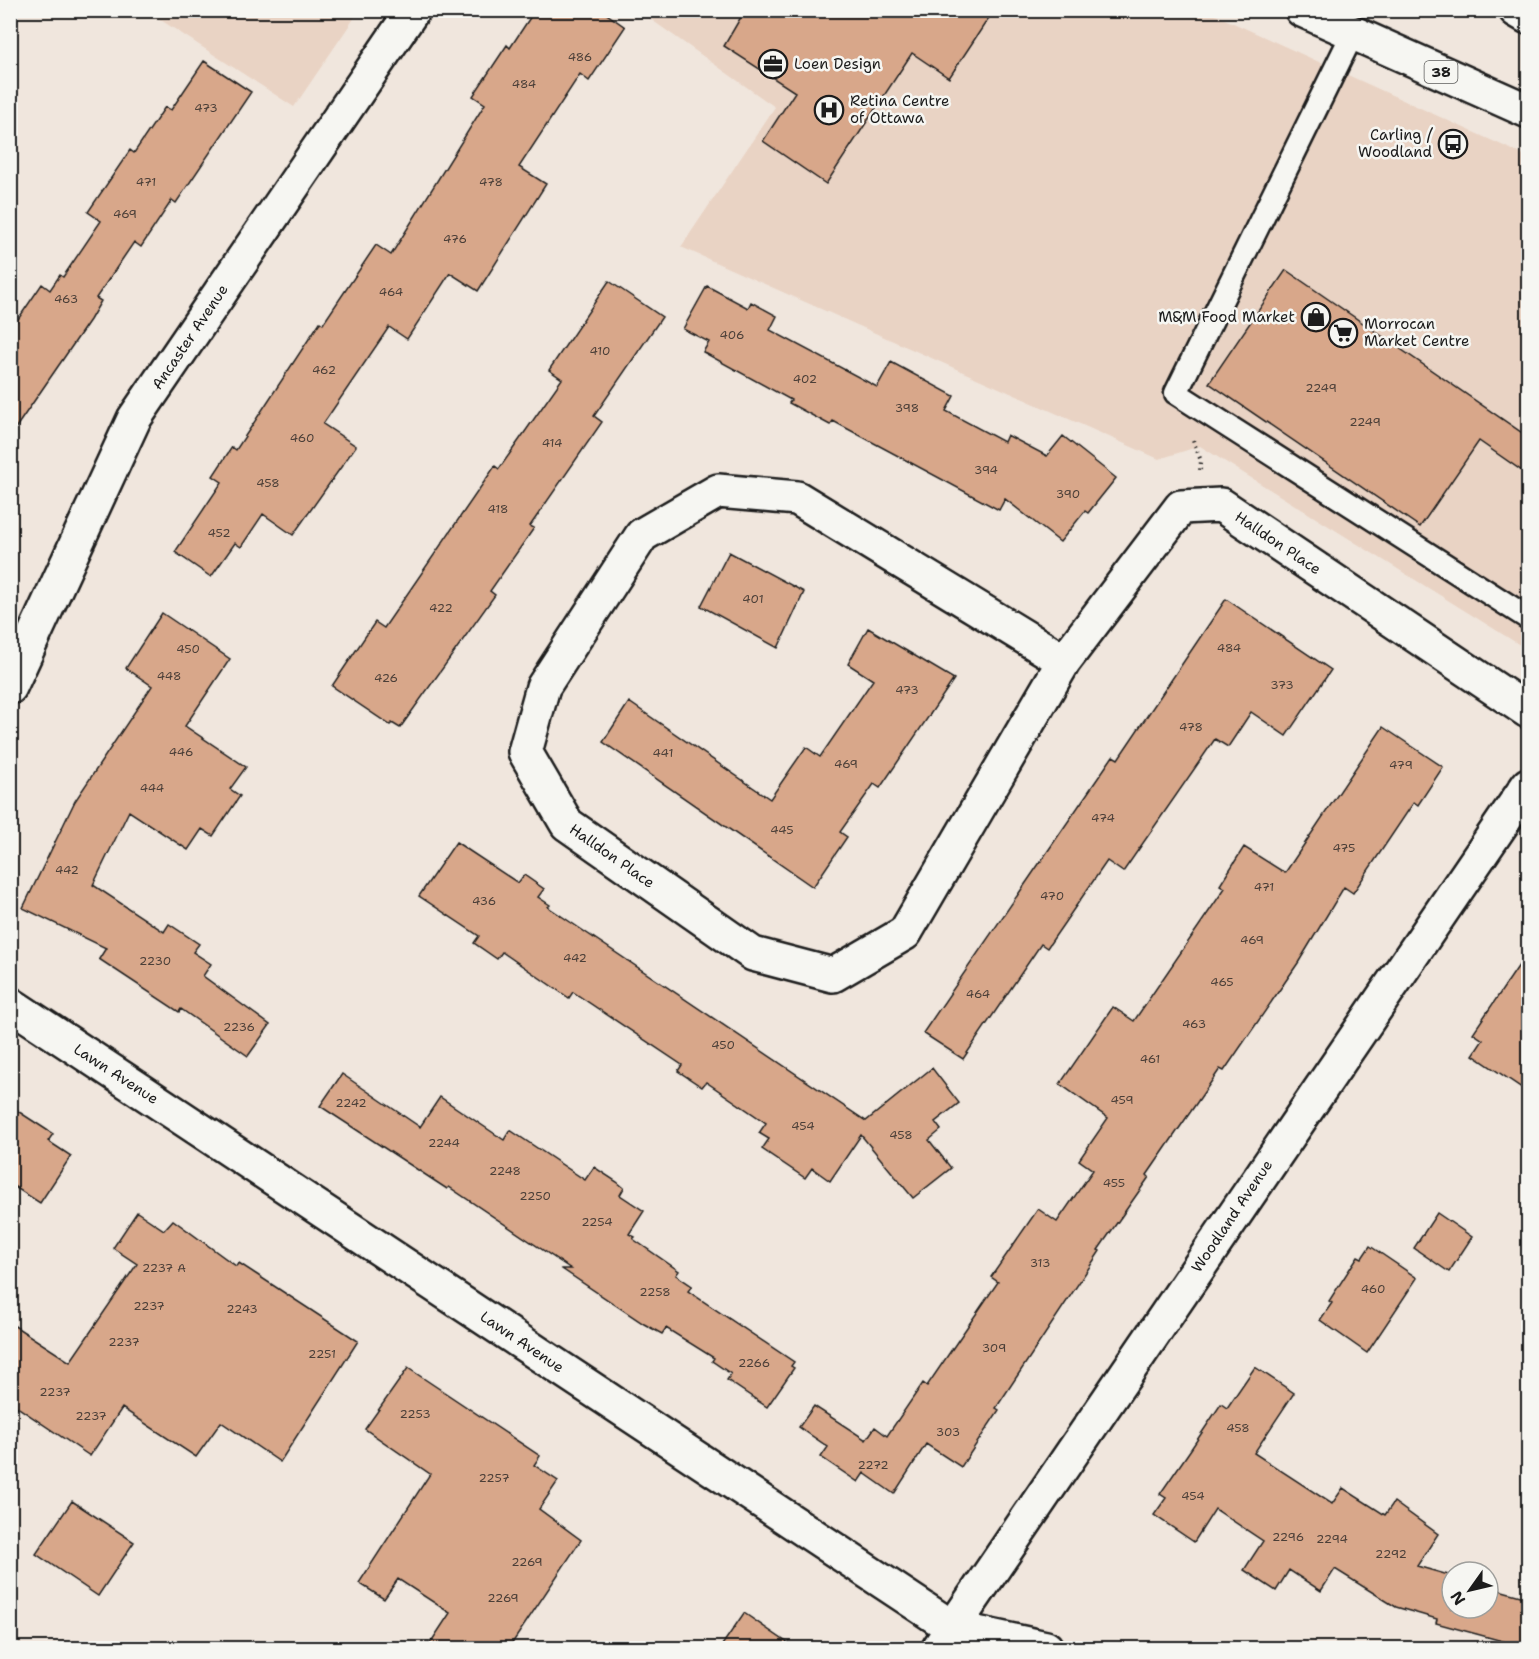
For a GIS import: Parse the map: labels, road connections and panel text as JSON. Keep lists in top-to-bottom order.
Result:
{
  "streets": {
    "street": [
      "38",
      "Ancaster Avenue",
      "Halldon Place",
      "Lawn Avenue",
      "Woodland Avenue"
    ]
  },
  "crossings": [
    ["Lawn Avenue", "Woodland Avenue"]
  ],
  "places": {
    "office": ["Loen Design"],
    "hospital": ["Retina Centre of Ottawa"],
    "bus stop": ["Carling / Woodland"],
    "shop": ["M&M Food Market"],
    "supermarket": ["Morrocan Market Centre"]
  },
  "house_numbers": [
    "486",
    "484",
    "473",
    "471",
    "478",
    "469",
    "476",
    "464",
    "463",
    "406",
    "410",
    "462",
    "402",
    "2249",
    "398",
    "2249",
    "460",
    "414",
    "394",
    "458",
    "390",
    "418",
    "452",
    "401",
    "422",
    "484",
    "450",
    "448",
    "426",
    "373",
    "473",
    "478",
    "446",
    "441",
    "469",
    "479",
    "444",
    "474",
    "445",
    "475",
    "442",
    "471",
    "470",
    "436",
    "469",
    "442",
    "2230",
    "465",
    "464",
    "463",
    "2236",
    "450",
    "461",
    "459",
    "2242",
    "454",
    "458",
    "2244",
    "2248",
    "455",
    "2250",
    "2254",
    "313",
    "2237 A",
    "460",
    "2258",
    "2237",
    "2243",
    "2237",
    "309",
    "2251",
    "2266",
    "2237",
    "2253",
    "2237",
    "458",
    "303",
    "2272",
    "2257",
    "454",
    "2296",
    "2294",
    "2292",
    "2269",
    "2269"
  ],
  "north": "bottom left"
}
